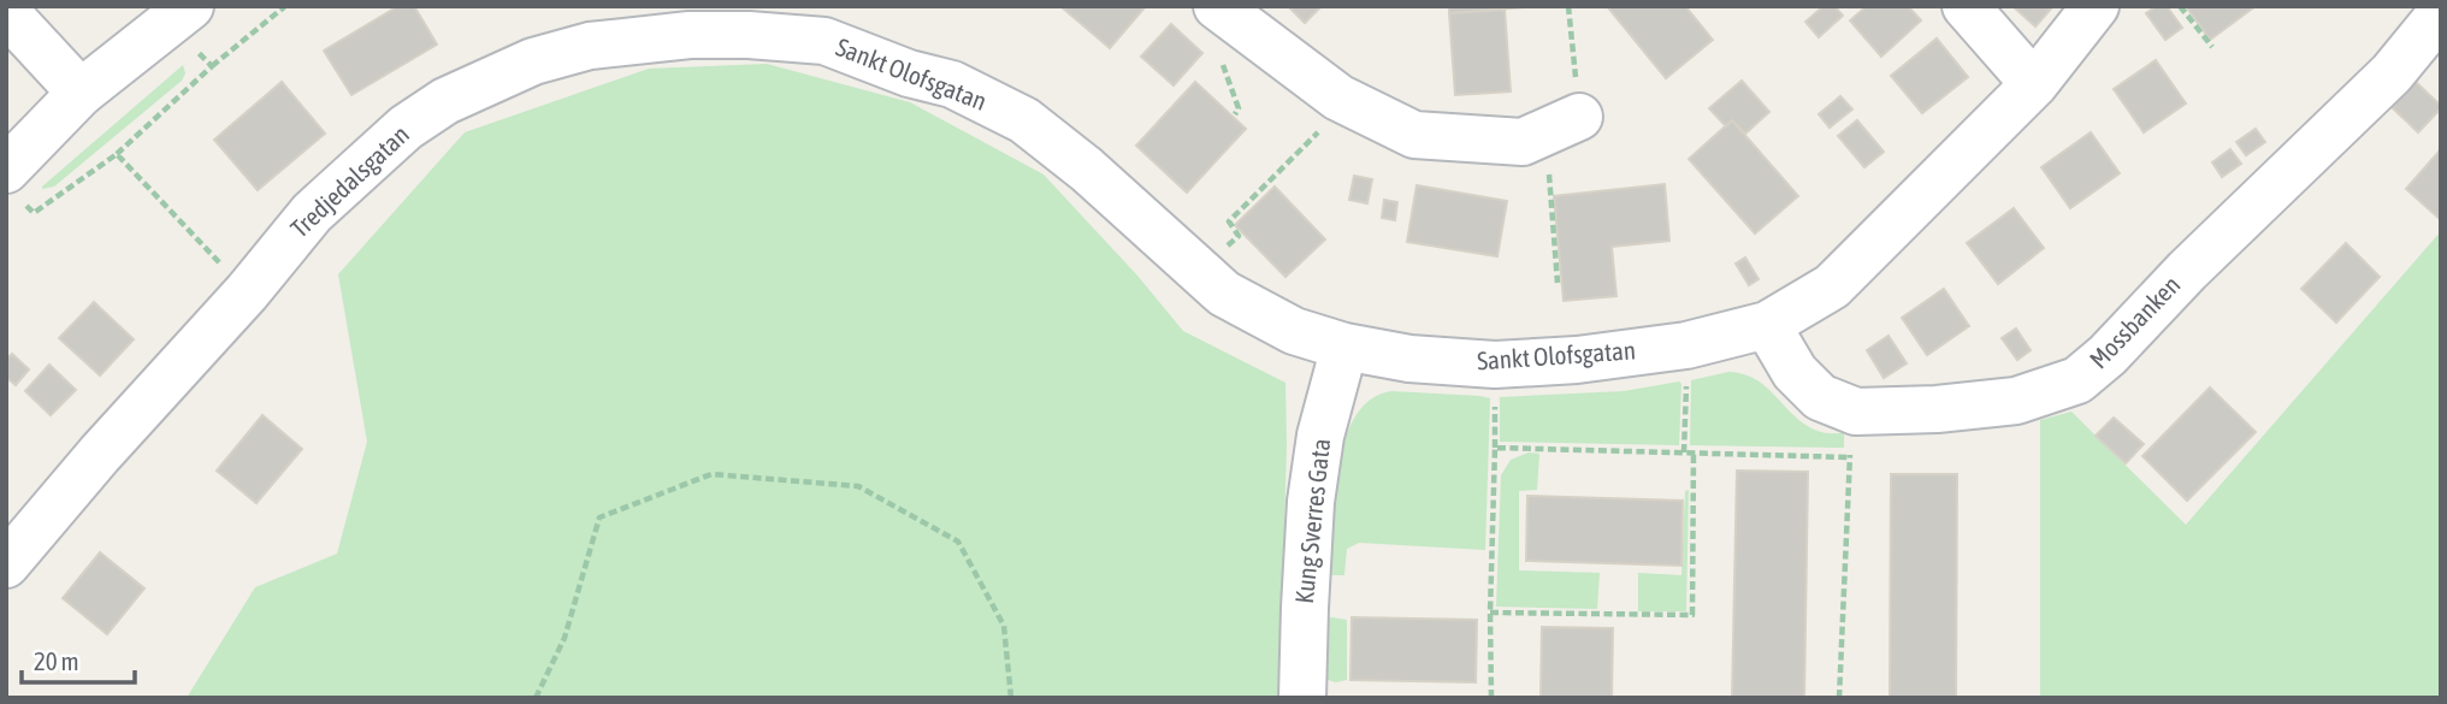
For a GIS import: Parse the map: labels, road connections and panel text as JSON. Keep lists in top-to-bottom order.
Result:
{
  "streets": {
    "street": [
      "Sankt Olofsgatan",
      "Tredjedalsgatan",
      "Mossbanken",
      "Kung Sverres Gata"
    ]
  },
  "crossings": [
    ["Sankt Olofsgatan", "Tredjedalsgatan"],
    ["Sankt Olofsgatan", "Mossbanken"],
    ["Sankt Olofsgatan", "Kung Sverres Gata"]
  ],
  "scale_bar": "20 m"
}
